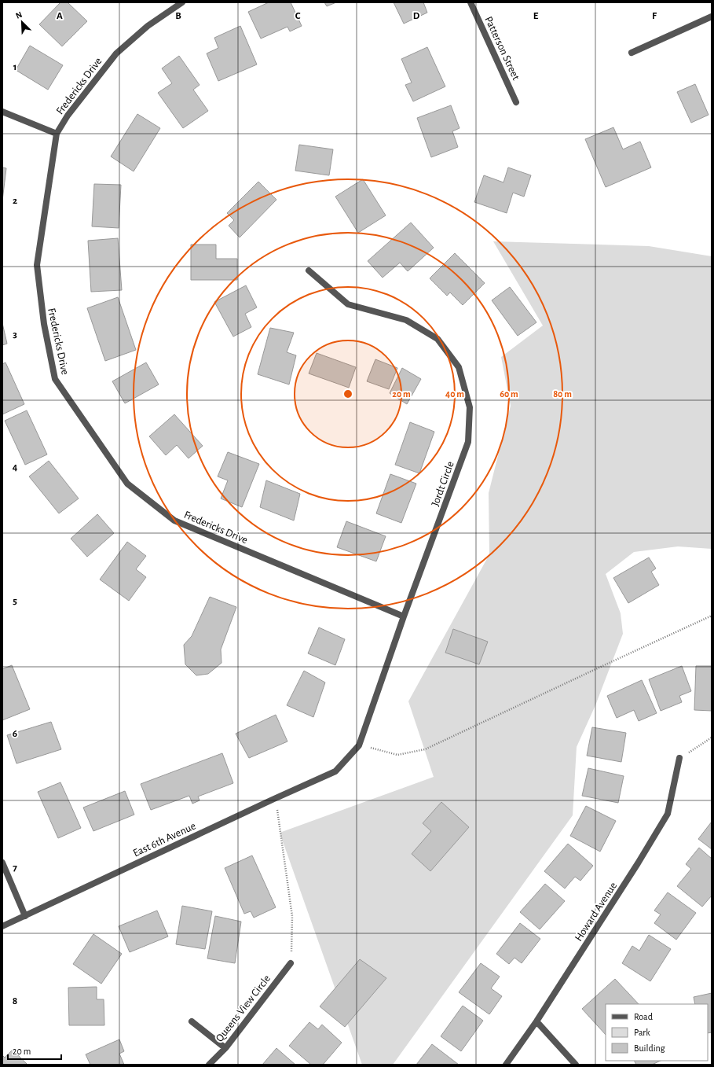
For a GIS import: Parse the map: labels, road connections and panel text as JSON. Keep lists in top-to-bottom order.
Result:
{
  "streets": {
    "street": [
      "Patterson Street",
      "Fredericks Drive",
      "Jordt Circle",
      "East 6th Avenue",
      "Howard Avenue",
      "Queens View Circle"
    ]
  },
  "crossings": [
    ["Fredericks Drive", "Jordt Circle"],
    ["Jordt Circle", "East 6th Avenue"]
  ],
  "legend": ["Road", "Park", "Building"],
  "scale_bar": "20 m",
  "north": "top left",
  "grid": {
    "columns": [
      "A",
      "B",
      "C",
      "D",
      "E",
      "F"
    ],
    "rows": [
      "1",
      "2",
      "3",
      "4",
      "5",
      "6",
      "7",
      "8"
    ]
  },
  "rings": [
    "20 m",
    "40 m",
    "60 m",
    "80 m"
  ]
}
